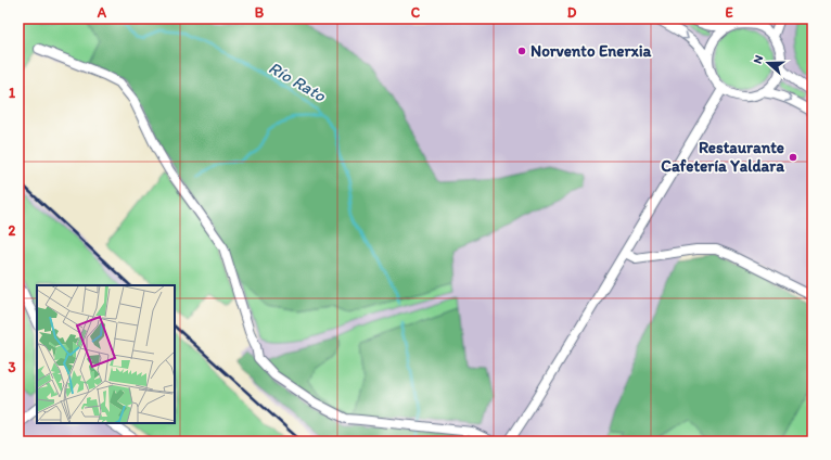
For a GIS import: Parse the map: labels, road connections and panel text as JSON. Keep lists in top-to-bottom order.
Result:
{
  "water": ["Río Rato"],
  "places": ["Norvento Enerxia", "Restaurante Cafetería Yaldara"],
  "north": "left",
  "grid": {
    "columns": [
      "A",
      "B",
      "C",
      "D",
      "E"
    ],
    "rows": ["1", "2", "3"]
  }
}
